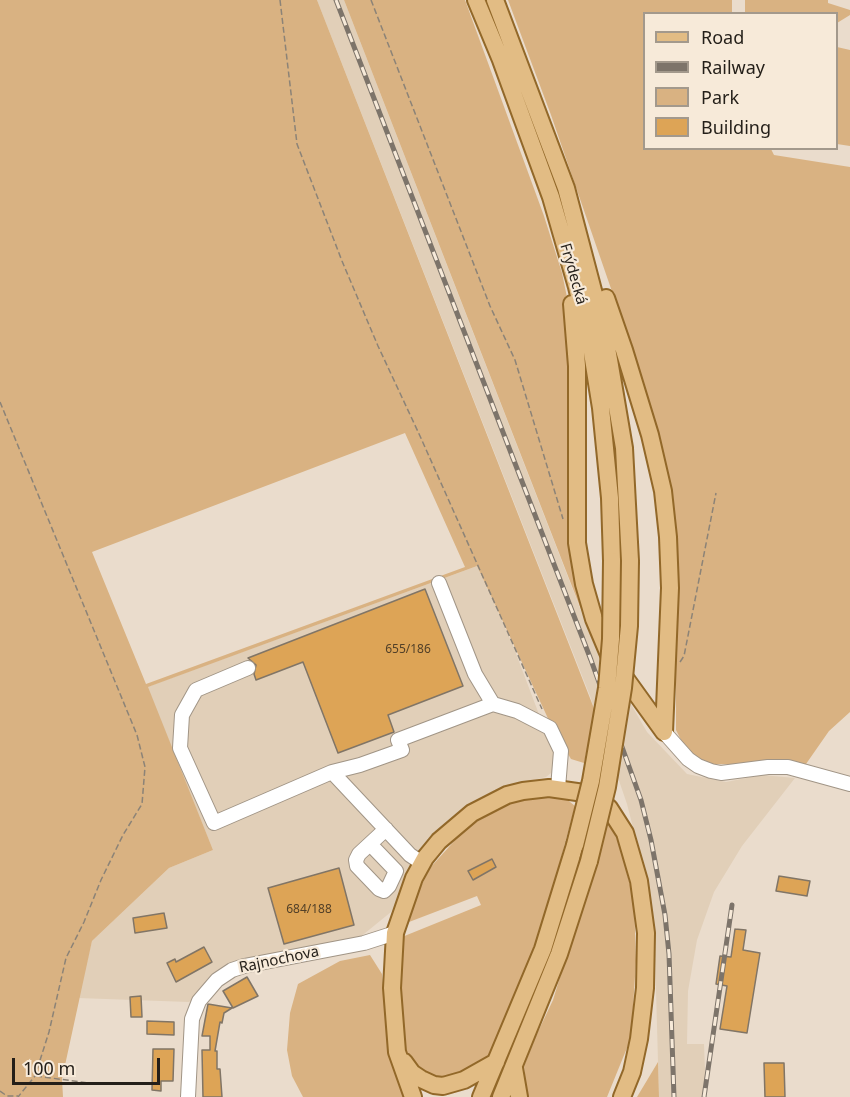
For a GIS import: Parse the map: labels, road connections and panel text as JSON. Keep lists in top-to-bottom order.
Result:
{
  "streets": {
    "main road": ["Frýdecká"],
    "street": ["Rajnochova"]
  },
  "house_numbers": ["655/186", "684/188"],
  "legend": [
    "Road",
    "Railway",
    "Park",
    "Building"
  ],
  "scale_bar": "100 m"
}
